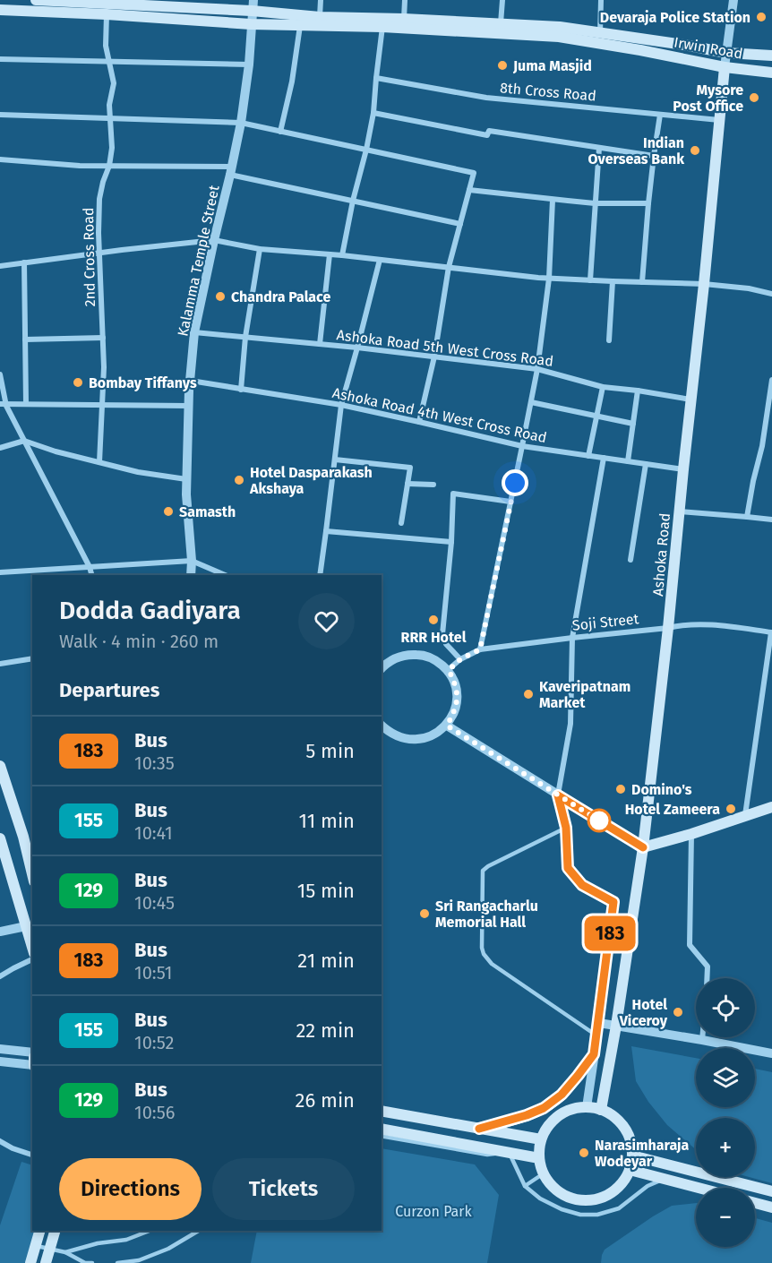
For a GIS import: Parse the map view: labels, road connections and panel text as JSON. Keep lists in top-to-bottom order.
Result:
{
  "streets": {
    "main road": ["Irwin Road", "Ashoka Road"],
    "street": [
      "8th Cross Road",
      "2nd Cross Road",
      "Kalamma Temple Street",
      "Ashoka Road 5th West Cross Road",
      "Ashoka Road 4th West Cross Road",
      "Soji Street"
    ]
  },
  "crossings": [
    ["Irwin Road", "2nd Cross Road"],
    ["Irwin Road", "Kalamma Temple Street"],
    ["Irwin Road", "Ashoka Road"],
    ["8th Cross Road", "Ashoka Road"],
    ["Kalamma Temple Street", "Ashoka Road 5th West Cross Road"],
    ["Kalamma Temple Street", "Ashoka Road 4th West Cross Road"],
    ["Ashoka Road 5th West Cross Road", "Ashoka Road"],
    ["Ashoka Road 4th West Cross Road", "Ashoka Road"],
    ["Ashoka Road", "Soji Street"]
  ],
  "parks": ["Curzon Park"],
  "places": [
    "Devaraja Police Station",
    "Juma Masjid",
    "Mysore Post Office",
    "Indian Overseas Bank",
    "Chandra Palace",
    "Bombay Tiffanys",
    "Hotel Dasparakash Akshaya",
    "Samasth",
    "RRR Hotel",
    "Kaveripatnam Market",
    "Domino's",
    "Hotel Zameera",
    "Sri Rangacharlu Memorial Hall",
    "Hotel Viceroy",
    "Narasimharaja Wodeyar"
  ],
  "lines": ["bus line 183"],
  "page": {
    "on_map": "183",
    "heading": [
      ["Dodda Gadiyara", "Walk · 4 min · 260 m"],
      "Departures"
    ],
    "list": [
      {
        "mark": "183",
        "name": "Bus",
        "note": "10:35",
        "value": "5 min"
      },
      {
        "mark": "155",
        "name": "Bus",
        "note": "10:41",
        "value": "11 min"
      },
      {
        "mark": "129",
        "name": "Bus",
        "note": "10:45",
        "value": "15 min"
      },
      {
        "mark": "183",
        "name": "Bus",
        "note": "10:51",
        "value": "21 min"
      },
      {
        "mark": "155",
        "name": "Bus",
        "note": "10:52",
        "value": "22 min"
      },
      {
        "mark": "129",
        "name": "Bus",
        "note": "10:56",
        "value": "26 min"
      }
    ],
    "map_buttons": ["+", "−"],
    "buttons": ["Directions", "Tickets"]
  }
}
